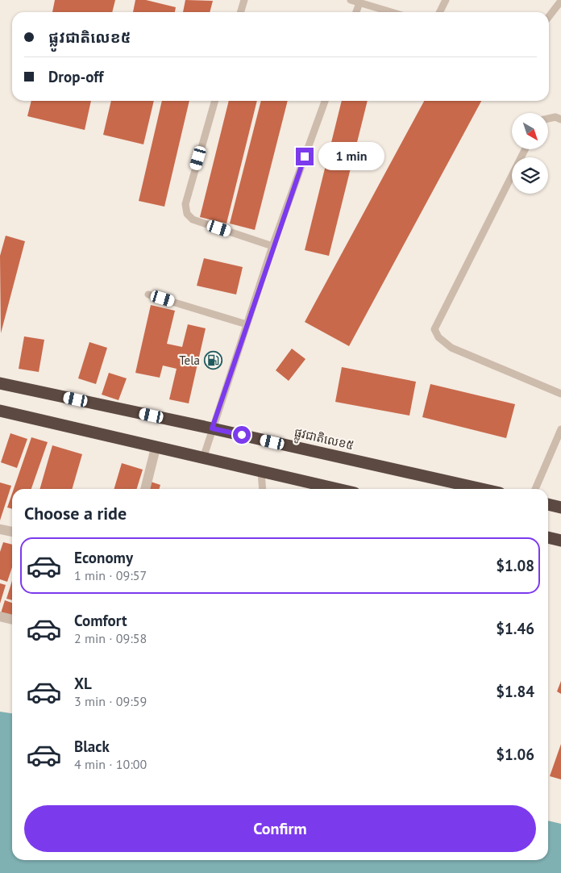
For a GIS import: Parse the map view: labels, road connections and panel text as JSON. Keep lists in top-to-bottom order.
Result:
{
  "streets": {
    "highway": ["ផ្លូវជាតិលេខ៥"]
  },
  "places": {
    "fuel station": ["Tela"]
  },
  "north": "bottom right",
  "page": {
    "banner": ["ផ្លូវជាតិលេខ៥", "Drop-off"],
    "bubble": "1 min",
    "heading": "Choose a ride",
    "list": [
      {
        "name": "Economy",
        "note": "1 min · 09:57",
        "value": "$1.08"
      },
      {
        "name": "Comfort",
        "note": "2 min · 09:58",
        "value": "$1.46"
      },
      {
        "name": "XL",
        "note": "3 min · 09:59",
        "value": "$1.84"
      },
      {
        "name": "Black",
        "note": "4 min · 10:00",
        "value": "$1.06"
      }
    ],
    "buttons": "Confirm"
  }
}
